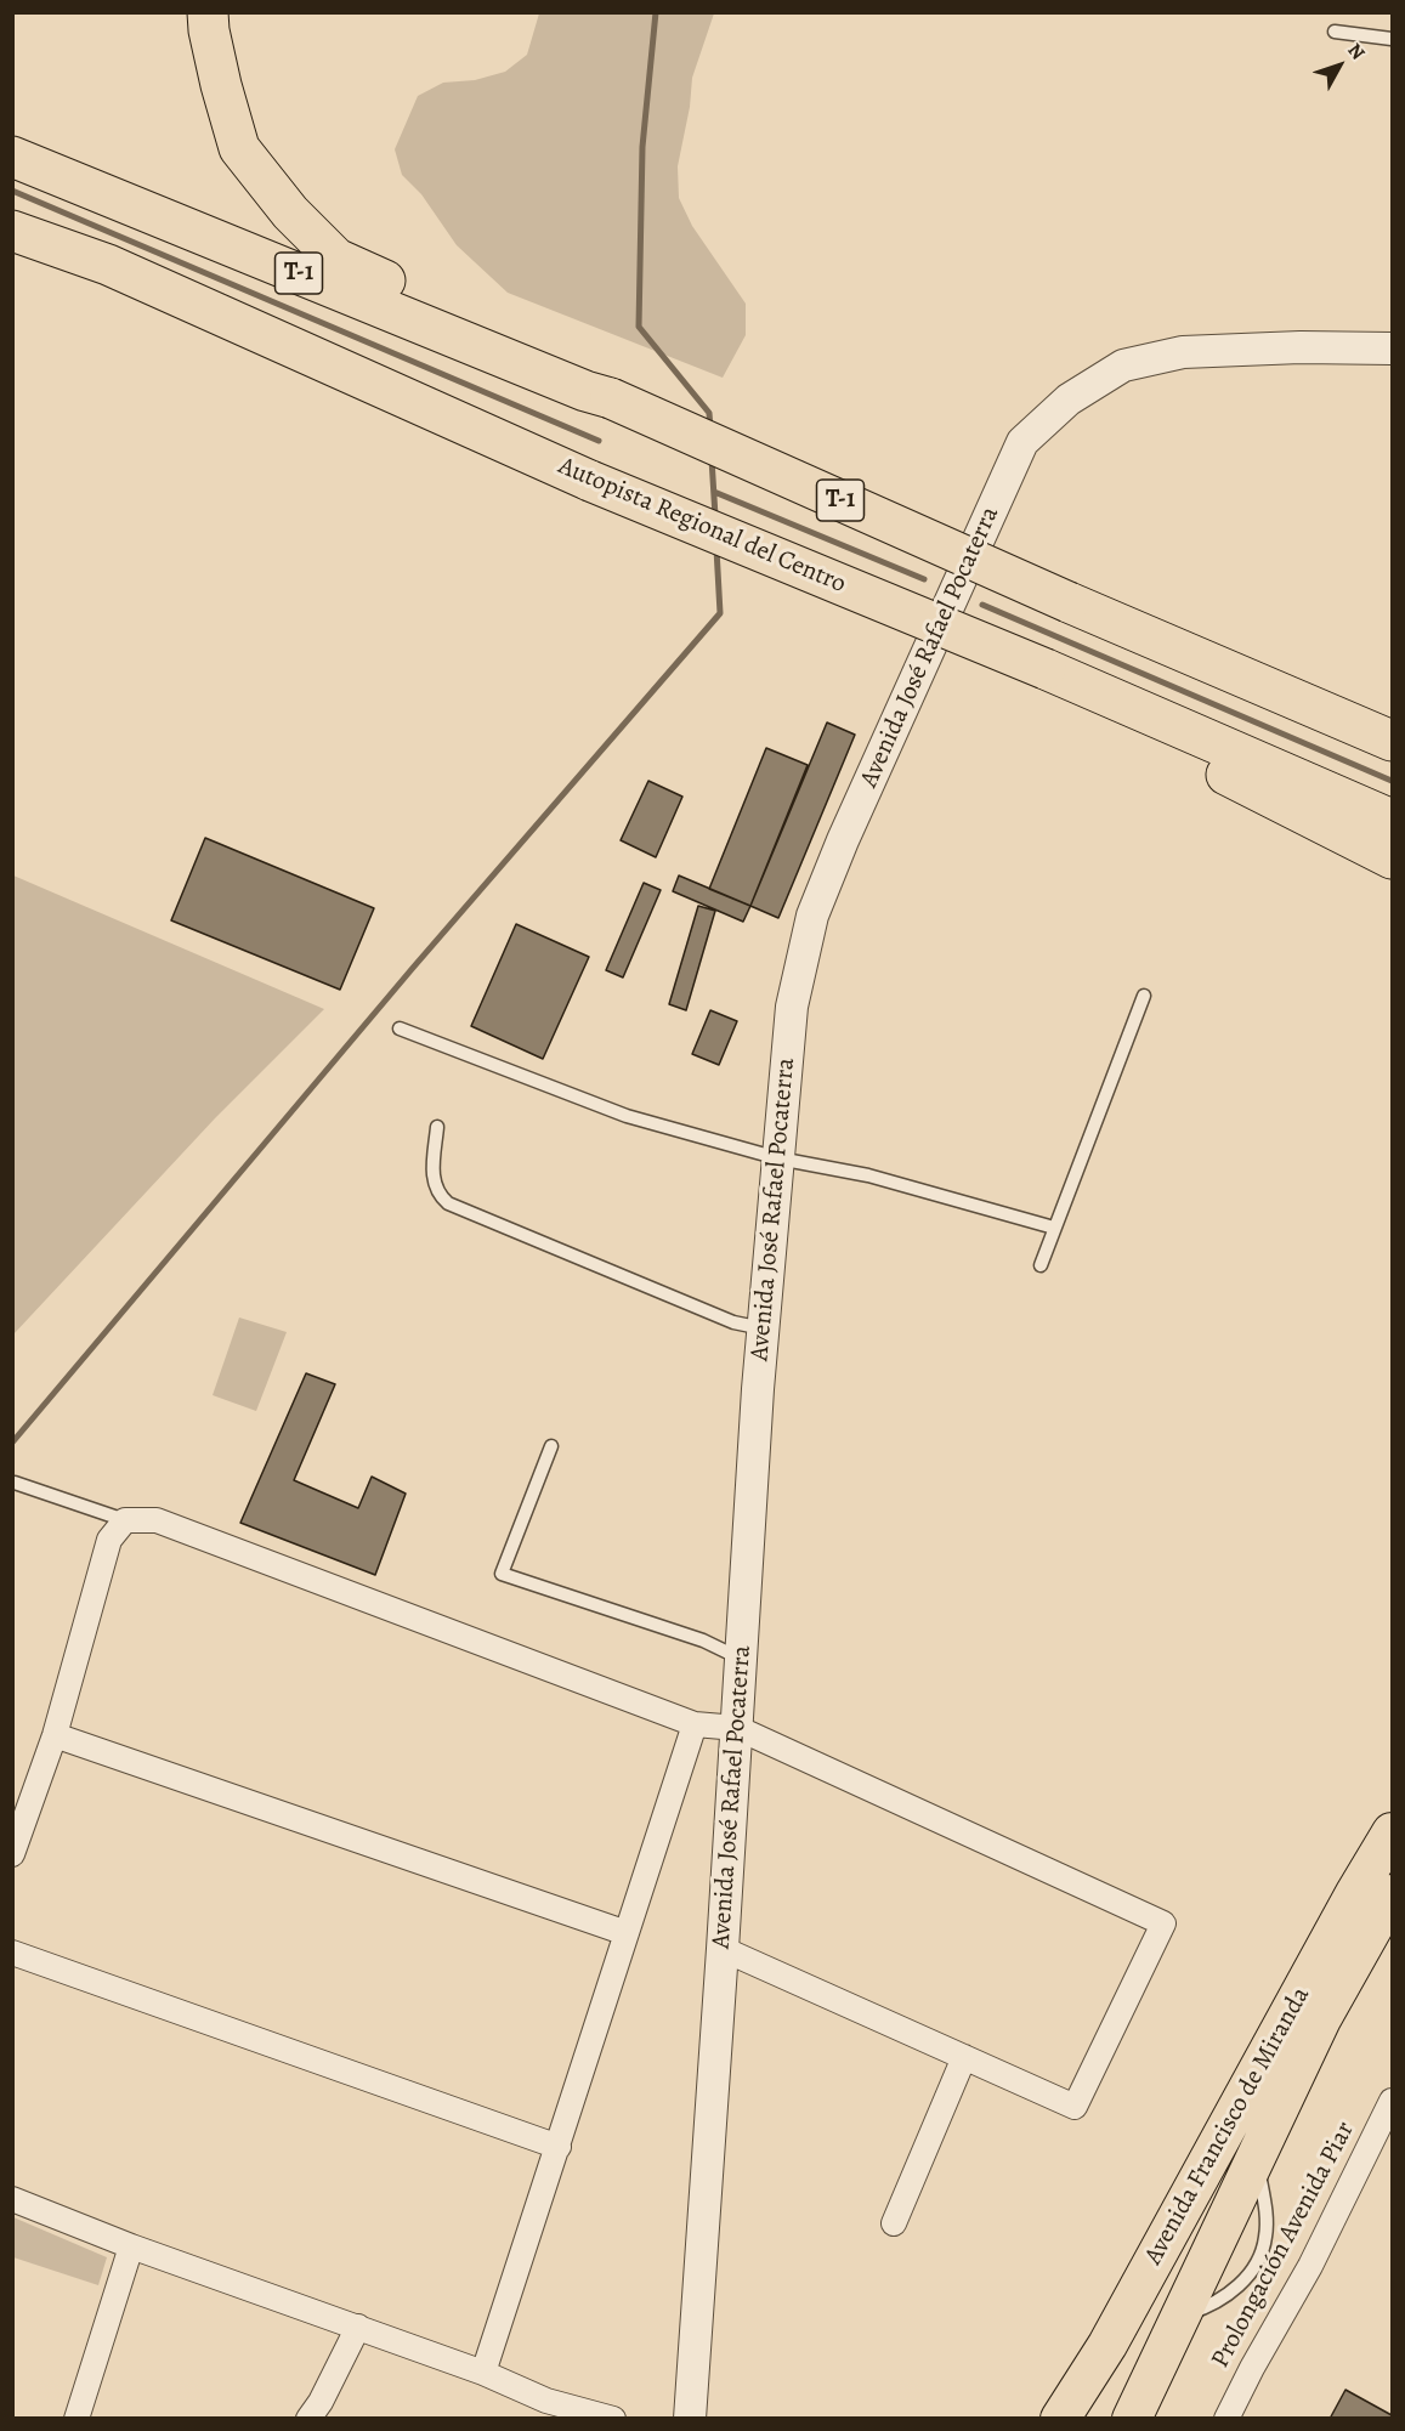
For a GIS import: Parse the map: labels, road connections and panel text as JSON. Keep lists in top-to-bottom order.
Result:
{
  "streets": {
    "highway": ["T-1", "Autopista Regional del Centro"],
    "main road": ["Avenida Francisco de Miranda"],
    "street": ["Avenida José Rafael Pocaterra", "Prolongación Avenida Piar"]
  },
  "north": "top right"
}
